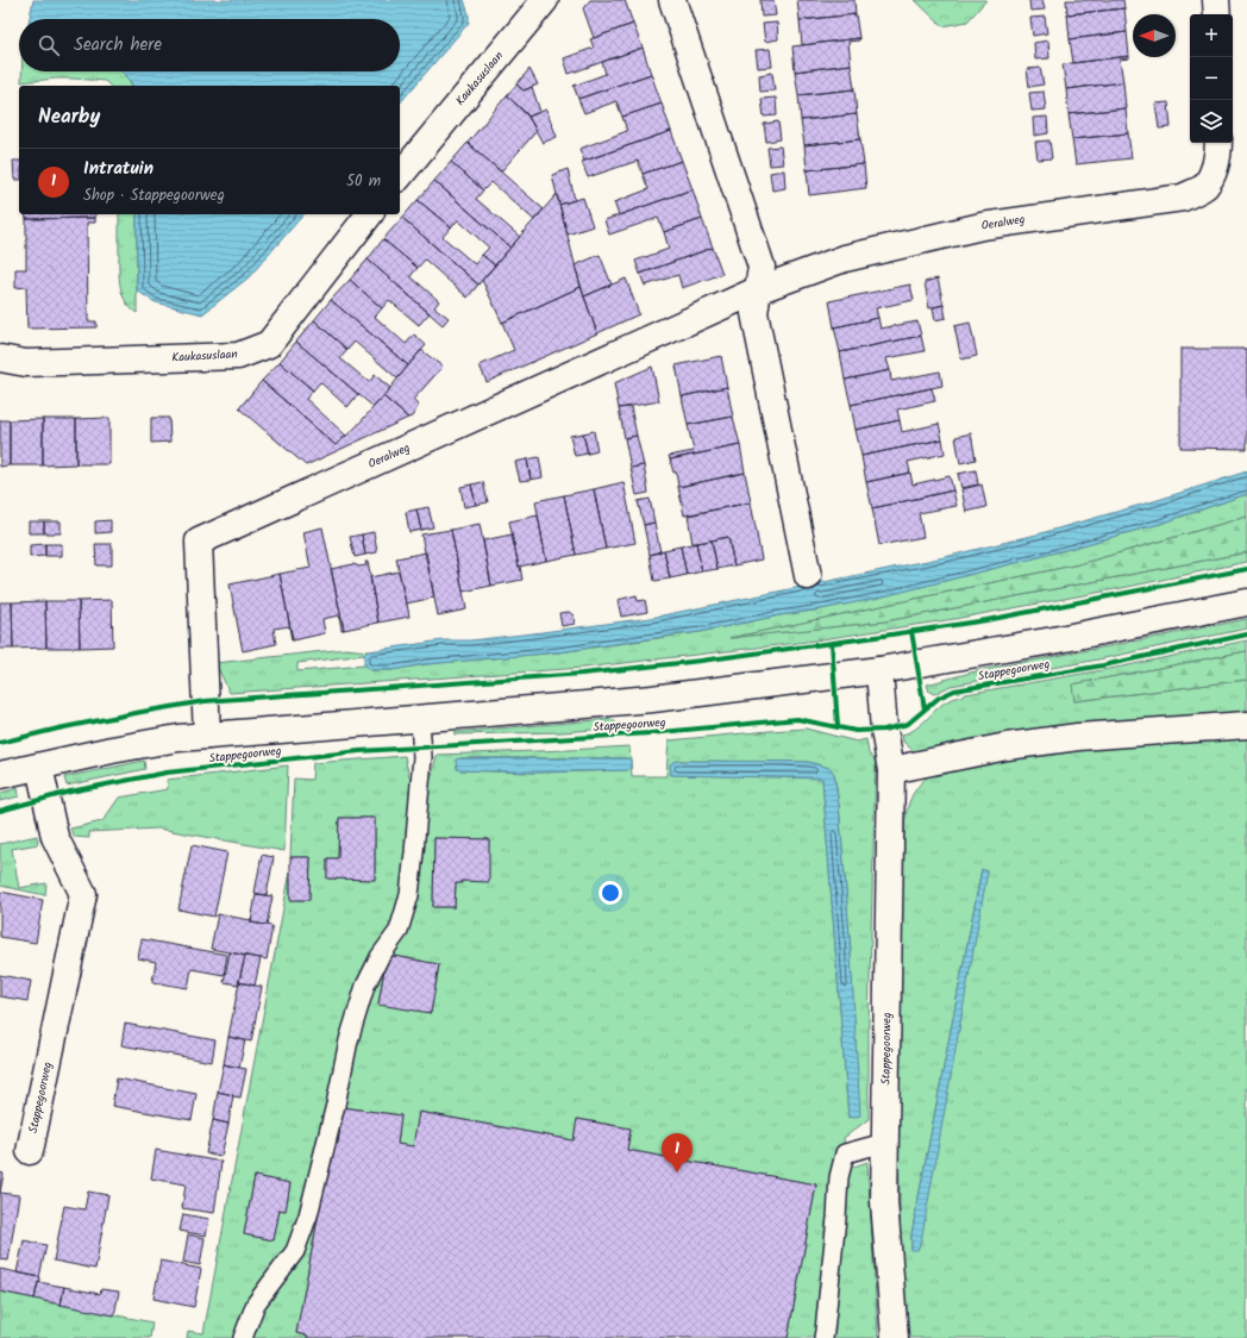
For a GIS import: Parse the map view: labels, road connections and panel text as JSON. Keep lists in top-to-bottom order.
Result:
{
  "streets": {
    "street": ["Kaukasuslaan", "Oeralweg", "Stappegoorweg"]
  },
  "crossings": [
    ["Oeralweg", "Stappegoorweg"]
  ],
  "north": "left",
  "page": {
    "map_buttons": ["+", "−"],
    "search": "Search here",
    "heading": "Nearby",
    "list": [
      {
        "mark": "1",
        "name": "Intratuin",
        "note": "Shop · Stappegoorweg",
        "value": "50 m"
      }
    ],
    "pins": "1"
  }
}
